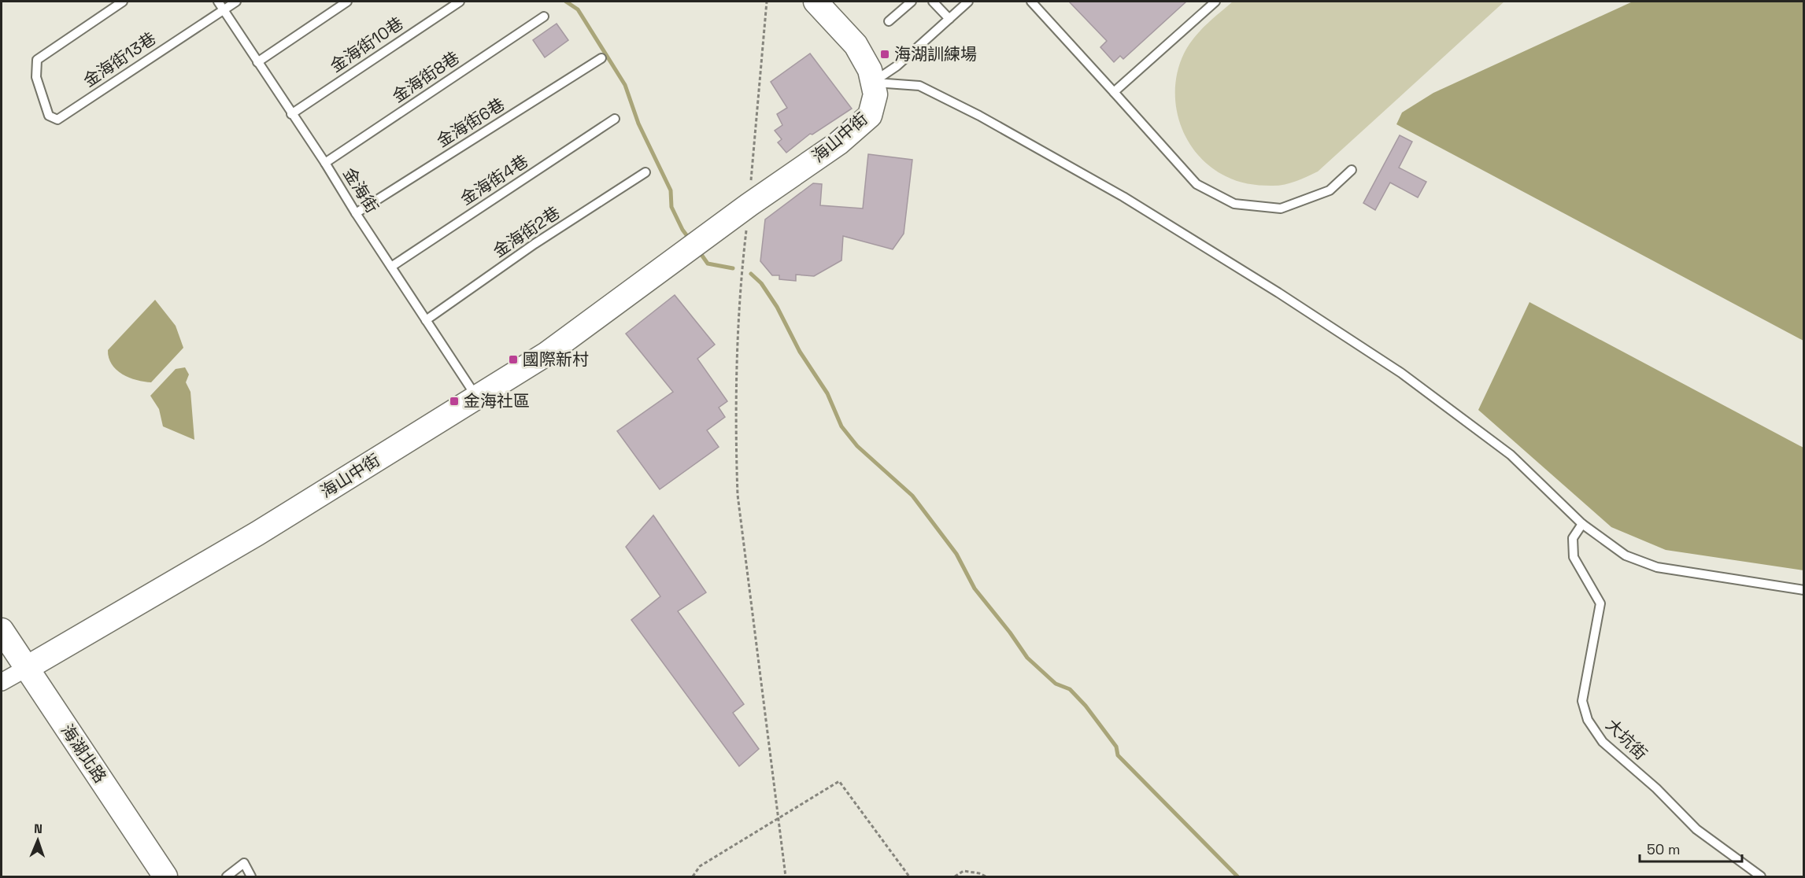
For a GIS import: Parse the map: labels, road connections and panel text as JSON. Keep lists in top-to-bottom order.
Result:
{
  "streets": {
    "street": ["海山中街", "海湖北路"],
    "lane": [
      "金海街10巷",
      "金海街13巷",
      "金海街8巷",
      "金海街6巷",
      "金海街4巷",
      "金海街",
      "金海街2巷",
      "大坑街"
    ]
  },
  "crossings": [
    ["金海街10巷", "金海街"],
    ["金海街13巷", "金海街"],
    ["金海街8巷", "金海街"],
    ["金海街6巷", "金海街"],
    ["海山中街", "金海街"],
    ["海山中街", "海湖北路"],
    ["金海街4巷", "金海街"],
    ["金海街", "金海街2巷"]
  ],
  "places": {
    "transit": ["海湖訓練場", "國際新村", "金海社區"]
  },
  "scale_bar": "50 m",
  "north": "top"
}
